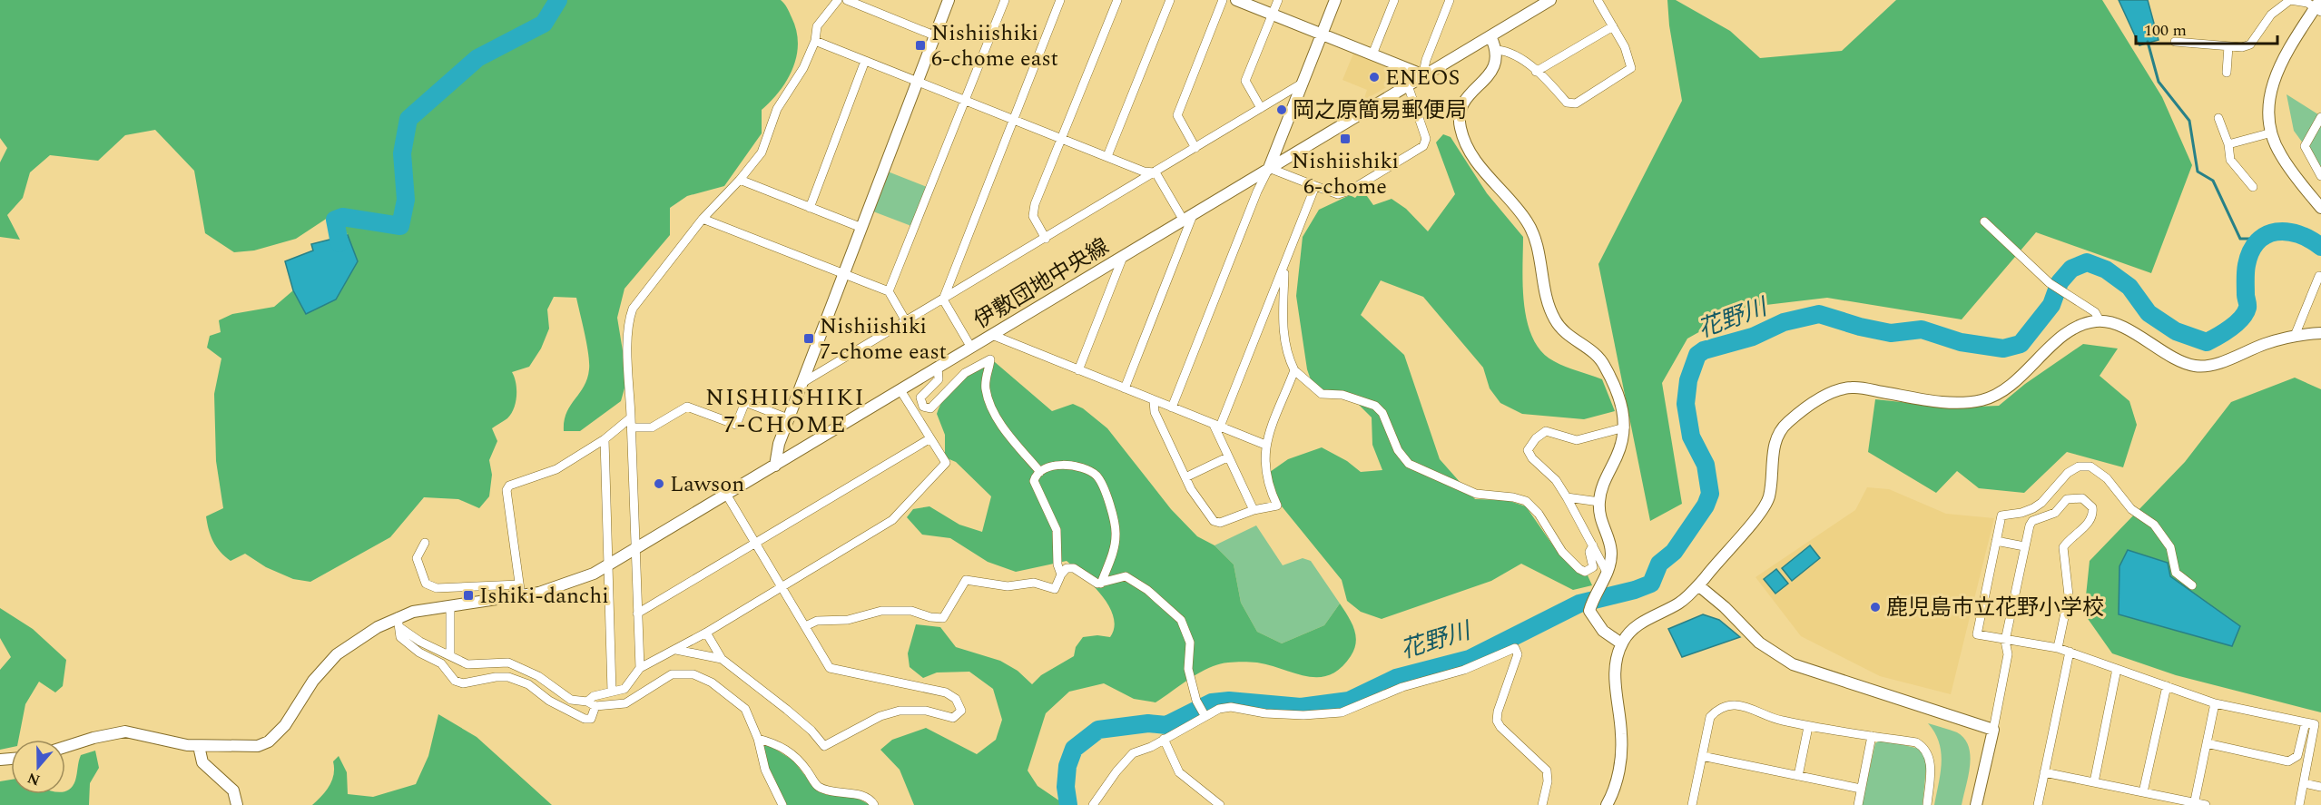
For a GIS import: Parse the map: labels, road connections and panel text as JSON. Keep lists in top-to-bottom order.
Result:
{
  "streets": {
    "street": ["伊敷団地中央線"]
  },
  "districts": ["NISHIISHIKI 7-CHOME"],
  "water": ["花野川"],
  "places": {
    "transit": [
      "Nishiishiki 6-chome east",
      "Nishiishiki 6-chome",
      "Nishiishiki 7-chome east",
      "Ishiki-danchi"
    ],
    "other": [
      "ENEOS",
      "岡之原簡易郵便局",
      "Lawson",
      "鹿児島市立花野小学校"
    ]
  },
  "scale_bar": "100 m",
  "north": "bottom"
}
